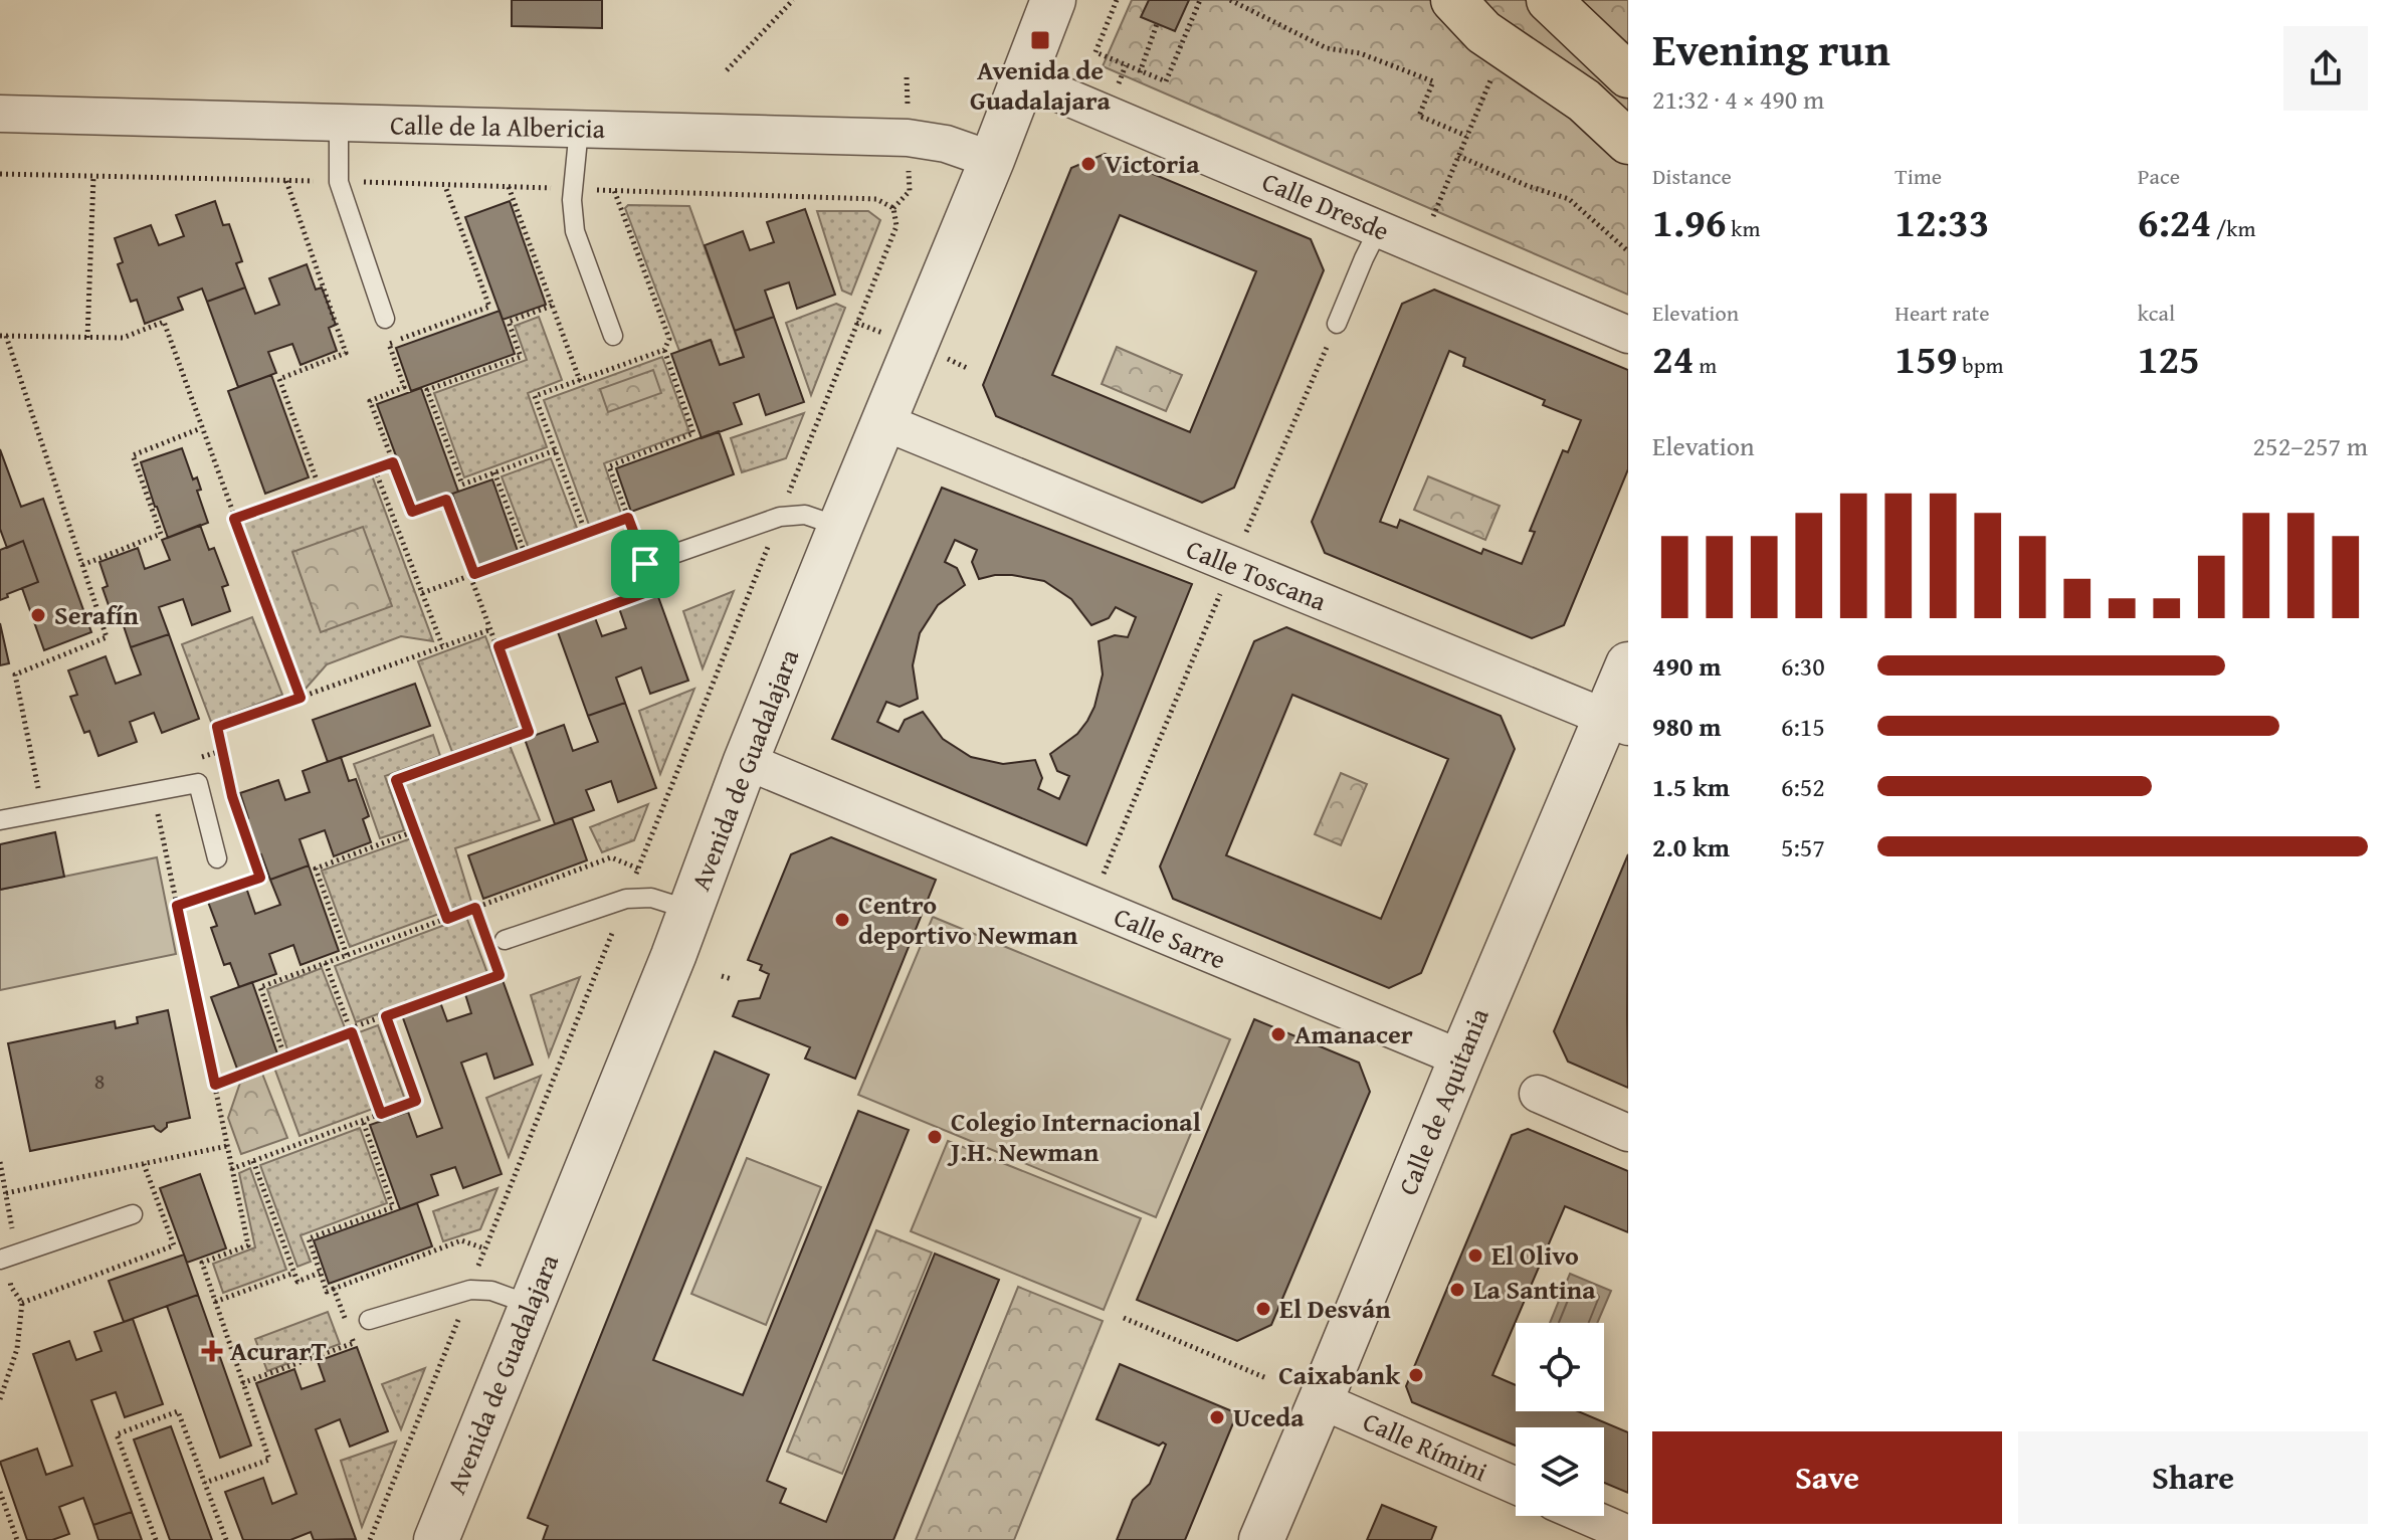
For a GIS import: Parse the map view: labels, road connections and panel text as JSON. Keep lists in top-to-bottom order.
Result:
{
  "streets": {
    "street": [
      "Calle de la Albericia",
      "Calle Dresde",
      "Calle Toscana",
      "Avenida de Guadalajara",
      "Calle Sarre",
      "Calle de Aquitania",
      "Calle Rímini"
    ]
  },
  "crossings": [
    ["Calle de la Albericia", "Avenida de Guadalajara"],
    ["Calle Dresde", "Avenida de Guadalajara"],
    ["Calle Toscana", "Avenida de Guadalajara"],
    ["Calle Toscana", "Calle de Aquitania"],
    ["Avenida de Guadalajara", "Calle Sarre"],
    ["Calle Sarre", "Calle de Aquitania"],
    ["Calle de Aquitania", "Calle Rímini"]
  ],
  "places": {
    "transit": ["Avenida de Guadalajara"],
    "other": [
      "Victoria",
      "Serafín",
      "Centro deportivo Newman",
      "Amanacer",
      "Colegio Internacional J.H. Newman",
      "El Olivo",
      "La Santina",
      "El Desván",
      "Caixabank",
      "Uceda"
    ],
    "health": ["AcurarT"]
  },
  "house_numbers": ["8"],
  "page": {
    "heading": ["Evening run", "21:32 · 4 × 490 m"],
    "stats": [
      ["Distance", "1.96 km"],
      ["Time", "12:33"],
      ["Pace", "6:24 /km"],
      ["Elevation", "24 m"],
      ["Heart rate", "159 bpm"],
      ["kcal", "125"]
    ],
    "chart": ["Elevation", "252–257 m"],
    "list": [
      {
        "name": "490 m",
        "note": "6:30"
      },
      {
        "name": "980 m",
        "note": "6:15"
      },
      {
        "name": "1.5 km",
        "note": "6:52"
      },
      {
        "name": "2.0 km",
        "note": "5:57"
      }
    ],
    "buttons": ["Save", "Share"]
  }
}
